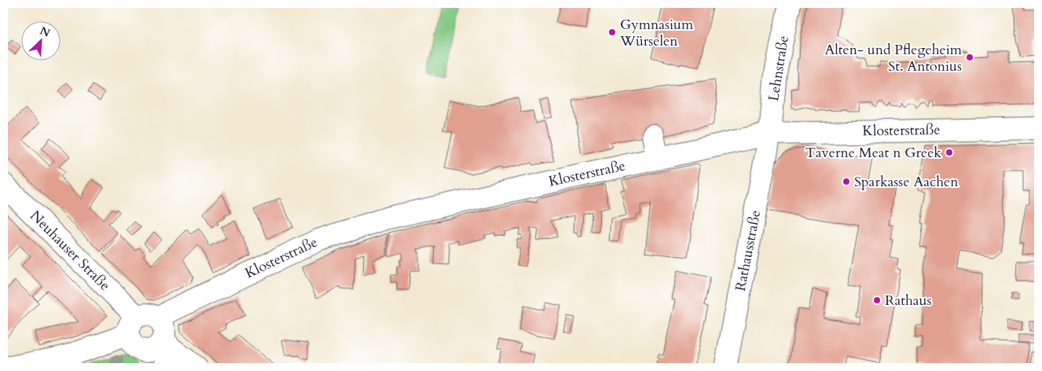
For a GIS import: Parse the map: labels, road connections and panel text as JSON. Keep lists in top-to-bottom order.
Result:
{
  "streets": {
    "street": [
      "Lehnstraße",
      "Klosterstraße",
      "Neuhauser Straße",
      "Rathausstraße"
    ]
  },
  "crossings": [
    ["Lehnstraße", "Klosterstraße"],
    ["Lehnstraße", "Rathausstraße"],
    ["Klosterstraße", "Neuhauser Straße"],
    ["Klosterstraße", "Rathausstraße"]
  ],
  "places": [
    "Gymnasium Würselen",
    "Alten- und Pflegeheim St. Antonius",
    "Taverne Meat n Greek",
    "Sparkasse Aachen",
    "Rathaus"
  ],
  "north": "top right"
}
